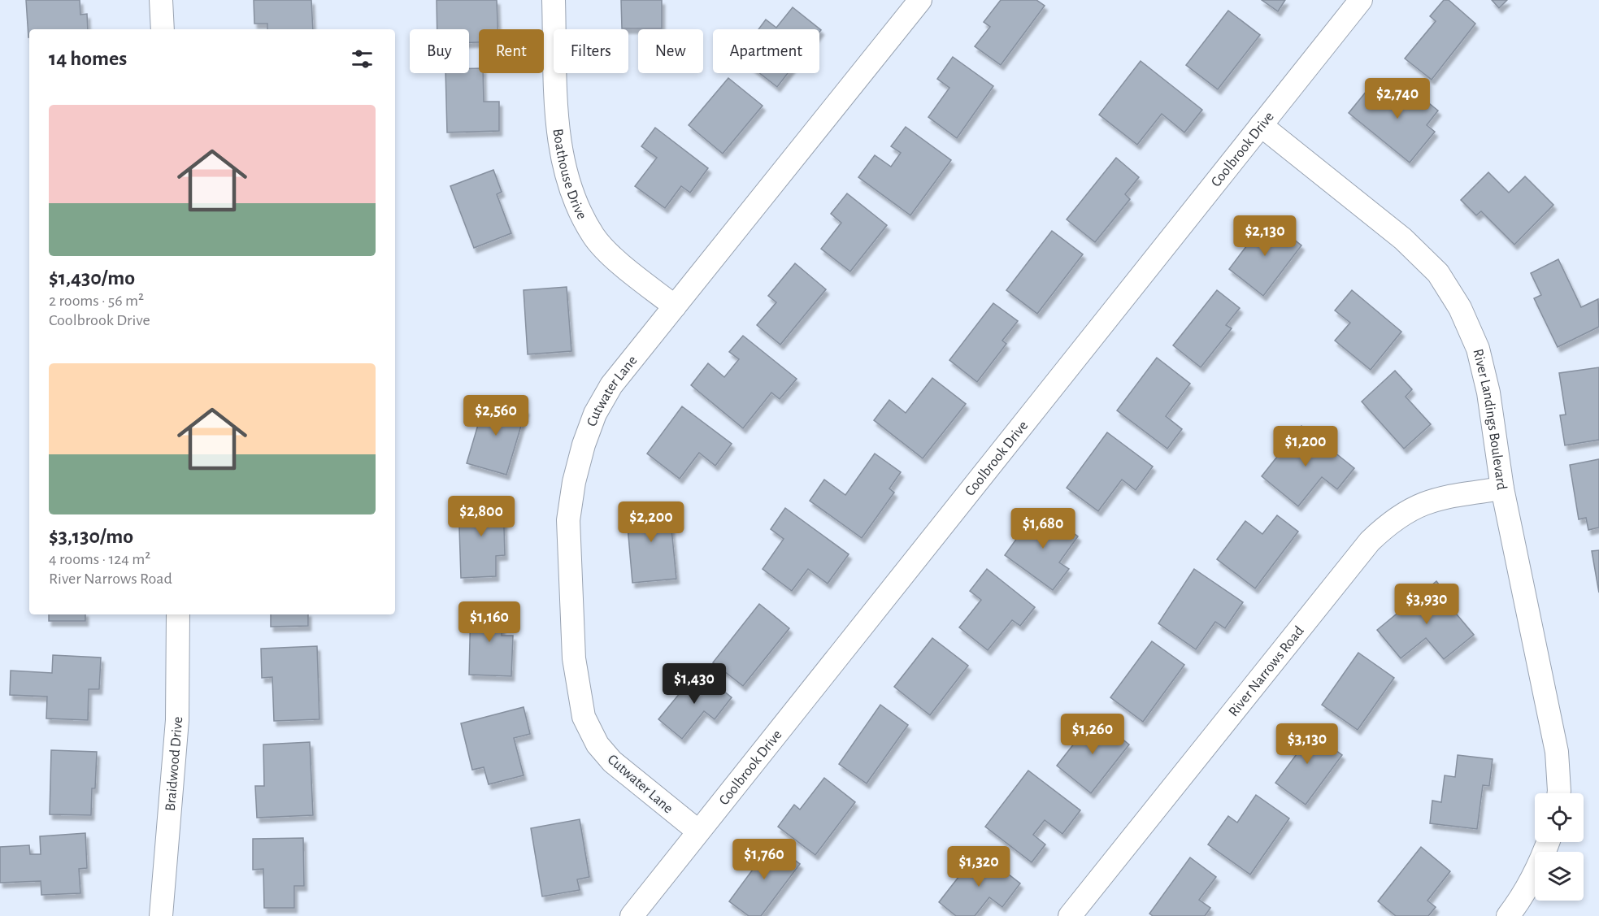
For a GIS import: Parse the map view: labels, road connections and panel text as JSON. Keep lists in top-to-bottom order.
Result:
{
  "streets": {
    "street": [
      "Coolbrook Drive",
      "Boathouse Drive",
      "Cutwater Lane",
      "River Landings Boulevard",
      "River Narrows Road",
      "Braidwood Drive"
    ]
  },
  "crossings": [
    ["Coolbrook Drive", "Cutwater Lane"],
    ["Coolbrook Drive", "River Landings Boulevard"],
    ["Boathouse Drive", "Cutwater Lane"],
    ["River Landings Boulevard", "River Narrows Road"]
  ],
  "page": {
    "chip": [
      "Buy",
      "Rent",
      "Filters",
      "New",
      "Apartment"
    ],
    "heading": "14 homes",
    "price": [
      "$2,740",
      "$2,130",
      "$2,560",
      "$1,200",
      "$2,800",
      "$2,200",
      "$1,680",
      "$3,930",
      "$1,160",
      "$1,430",
      "$1,260",
      "$3,130",
      "$1,760",
      "$1,320"
    ],
    "list": [
      {
        "name": "$1,430/mo",
        "note": "2 rooms · 56 m² · Coolbrook Drive"
      },
      {
        "name": "$3,130/mo",
        "note": "4 rooms · 124 m² · River Narrows Road"
      }
    ]
  }
}
